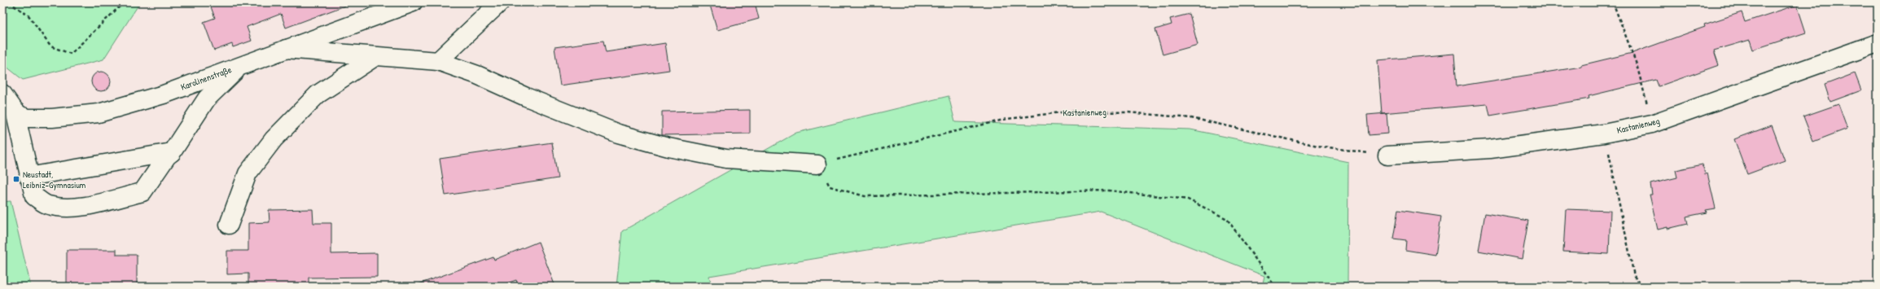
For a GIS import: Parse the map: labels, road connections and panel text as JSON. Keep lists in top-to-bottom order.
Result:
{
  "streets": {
    "street": ["Karolinenstraße", "Kastanienweg"]
  },
  "places": {
    "transit": ["Neustadt, Leibniz-Gymnasium"]
  }
}
